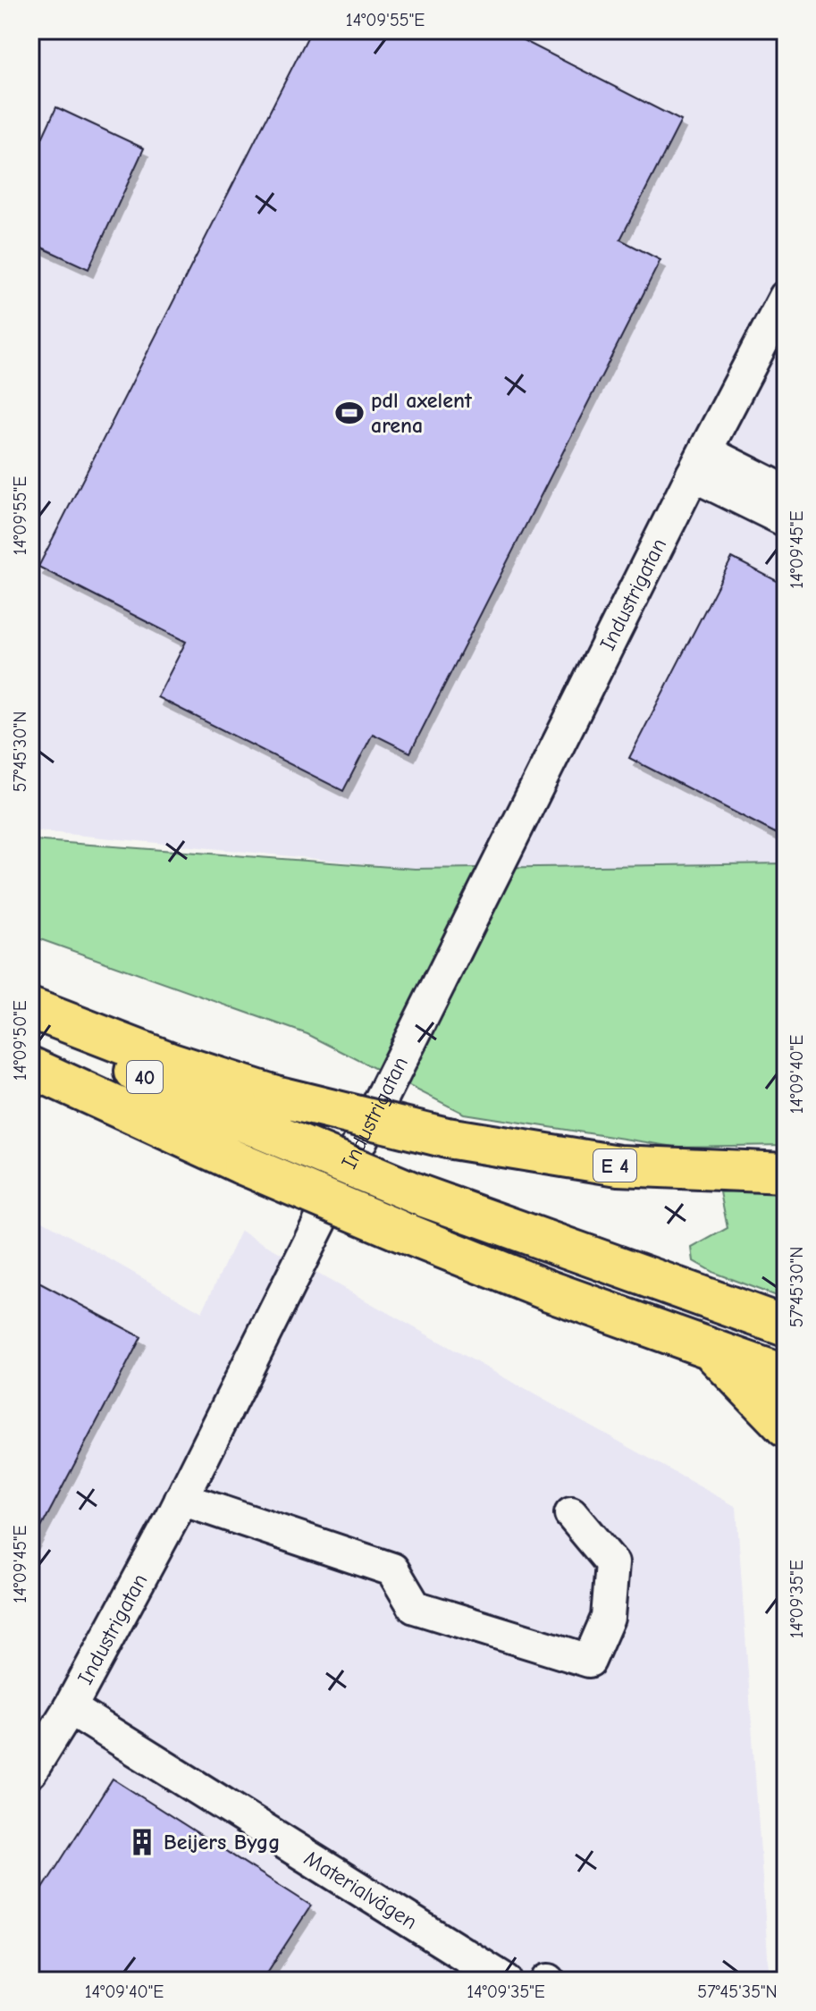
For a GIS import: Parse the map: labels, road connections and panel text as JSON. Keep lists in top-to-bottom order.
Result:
{
  "streets": {
    "highway": ["40", "E 4"],
    "street": ["Industrigatan", "Materialvägen"]
  },
  "crossings": [
    ["Industrigatan", "Materialvägen"],
    ["40", "E 4"]
  ],
  "places": {
    "sports": ["pdl axelent arena"],
    "building": ["Beijers Bygg"]
  },
  "coordinates": [
    "14°09'55\"E",
    "14°09'45\"E",
    "57°45'30\"N",
    "14°09'50\"E",
    "14°09'40\"E",
    "14°09'35\"E",
    "57°45'35\"N"
  ]
}
